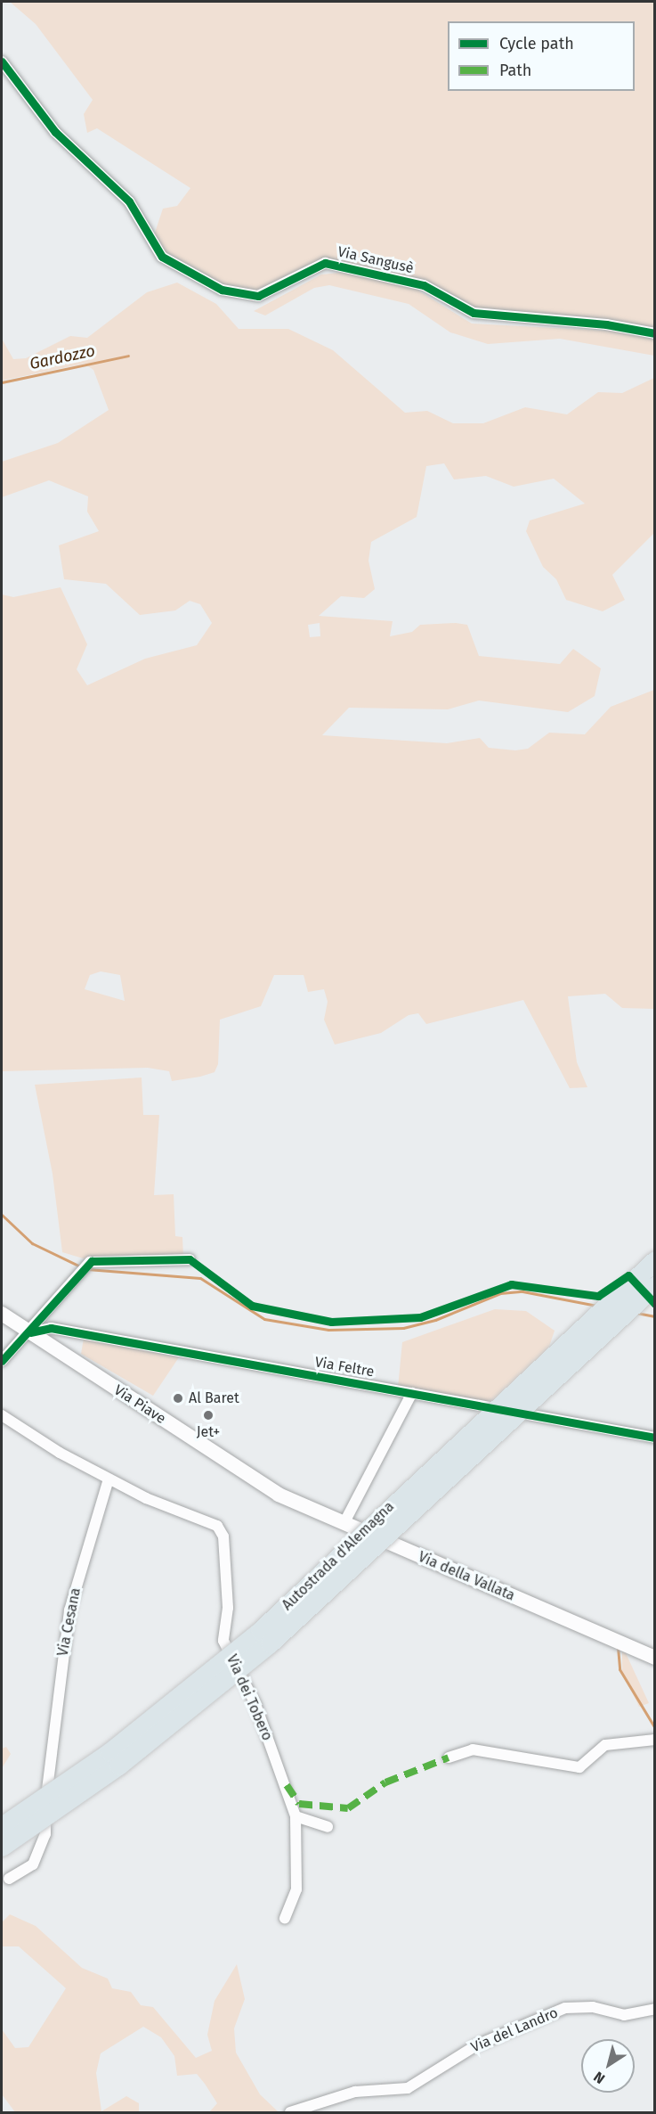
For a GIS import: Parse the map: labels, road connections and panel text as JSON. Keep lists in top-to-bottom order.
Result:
{
  "streets": {
    "highway": ["Autostrada d'Alemagna"],
    "main road": ["Via Piave", "Via della Vallata"],
    "street": [
      "Via Sangusè",
      "Via Feltre",
      "Via Cesana",
      "Via dei Tobero",
      "Via del Landro"
    ]
  },
  "crossings": [
    ["Via Feltre", "Via Piave"],
    ["Via Piave", "Via della Vallata"],
    ["Via Cesana", "Via dei Tobero"]
  ],
  "water": ["Gardozzo"],
  "places": ["Al Baret", "Jet+"],
  "legend": ["Cycle path", "Path"],
  "north": "bottom left"
}
